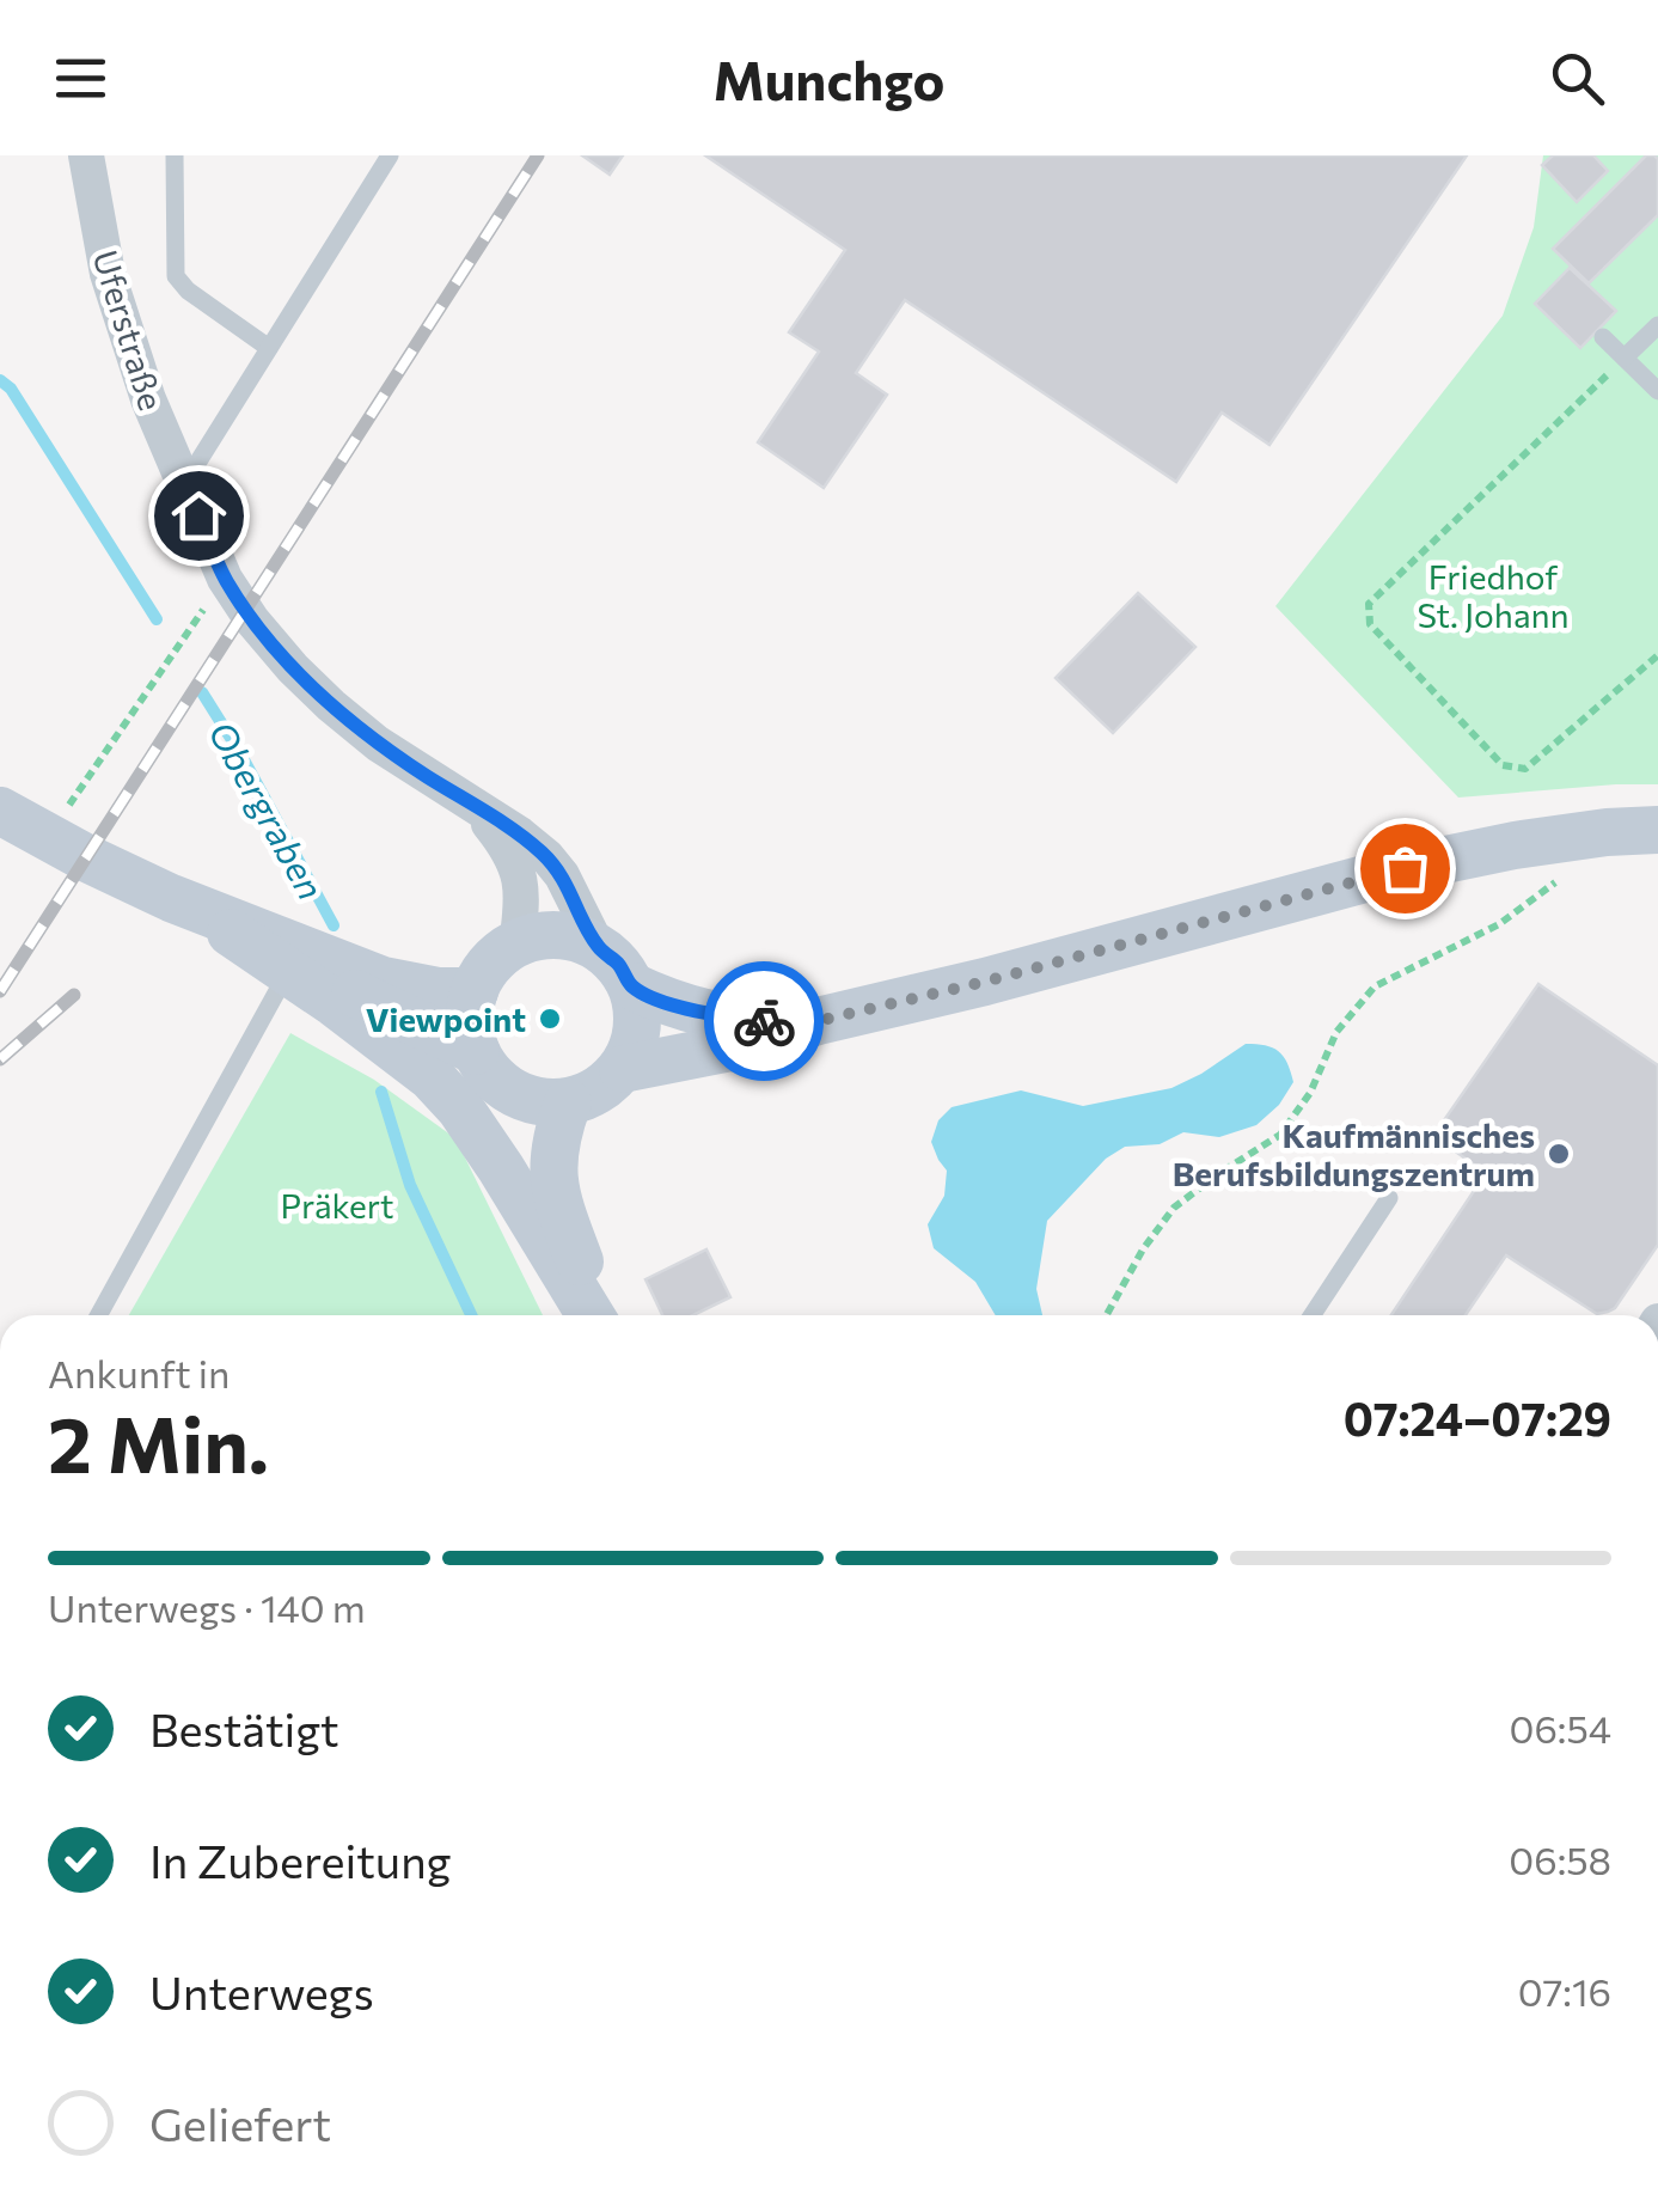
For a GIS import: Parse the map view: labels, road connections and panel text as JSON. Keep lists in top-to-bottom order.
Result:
{
  "streets": {
    "street": ["Uferstraße"]
  },
  "water": ["Obergraben"],
  "parks": ["Friedhof St. Johann", "Präkert"],
  "places": ["Viewpoint", "Kaufmännisches Berufsbildungszentrum"],
  "page": {
    "header": "Munchgo",
    "heading": ["2 Min.", "Ankunft in", "07:24–07:29"],
    "bar": "Unterwegs · 140 m",
    "list": [
      ["Bestätigt", "06:54"],
      ["In Zubereitung", "06:58"],
      ["Unterwegs", "07:16"],
      "Geliefert"
    ]
  }
}
